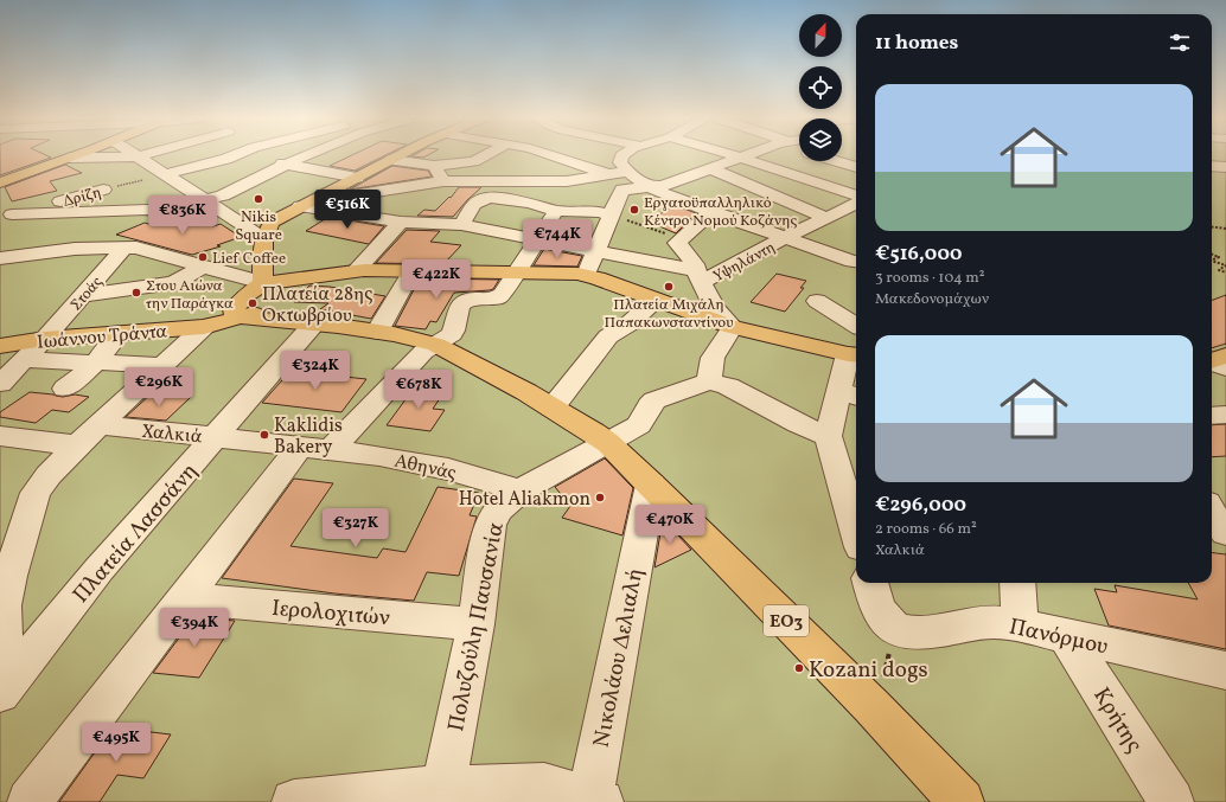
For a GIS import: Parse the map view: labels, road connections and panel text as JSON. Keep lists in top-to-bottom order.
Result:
{
  "streets": {
    "main road": ["Ιωάννου Τράντα", "ΕΟ3"],
    "street": [
      "Δρίζη",
      "Υψηλάντη",
      "Στοάς",
      "Χαλκιά",
      "Αθηνάς",
      "Πλατεία Λασσάνη",
      "Ιερολοχιτών",
      "Πολυζούλη Παυσανία",
      "Πανόρμου",
      "Νικολάου Δελιαλή",
      "Κρήτης"
    ]
  },
  "crossings": [
    ["Στοάς", "Ιωάννου Τράντα"],
    ["Ιωάννου Τράντα", "ΕΟ3"],
    ["Χαλκιά", "Πλατεία Λασσάνη"],
    ["Αθηνάς", "Πολυζούλη Παυσανία"],
    ["Πλατεία Λασσάνη", "ΕΟ3"],
    ["Ιερολοχιτών", "Πολυζούλη Παυσανία"],
    ["ΕΟ3", "Πολυζούλη Παυσανία"],
    ["ΕΟ3", "Νικολάου Δελιαλή"],
    ["Πανόρμου", "Κρήτης"]
  ],
  "places": [
    "Nikis Square",
    "Εργατοϋπαλληλικό Κέντρο Νομού Κοζάνης",
    "Lief Coffee",
    "Πλατεία Μιχάλη Παπακωνσταντίνου",
    "Στου Αιώνα την Παράγκα",
    "Πλατεία 28ης Οκτωβρίου",
    "Kaklidis Bakery",
    "Hotel Aliakmon",
    "Kozani dogs"
  ],
  "north": "top",
  "page": {
    "heading": "11 homes",
    "list": [
      {
        "name": "€516,000",
        "note": "3 rooms · 104 m² · Μακεδονομάχων"
      },
      {
        "name": "€296,000",
        "note": "2 rooms · 66 m² · Χαλκιά"
      }
    ],
    "price": [
      "€516K",
      "€836K",
      "€744K",
      "€422K",
      "€324K",
      "€296K",
      "€678K",
      "€470K",
      "€327K",
      "€394K",
      "€495K"
    ]
  }
}
